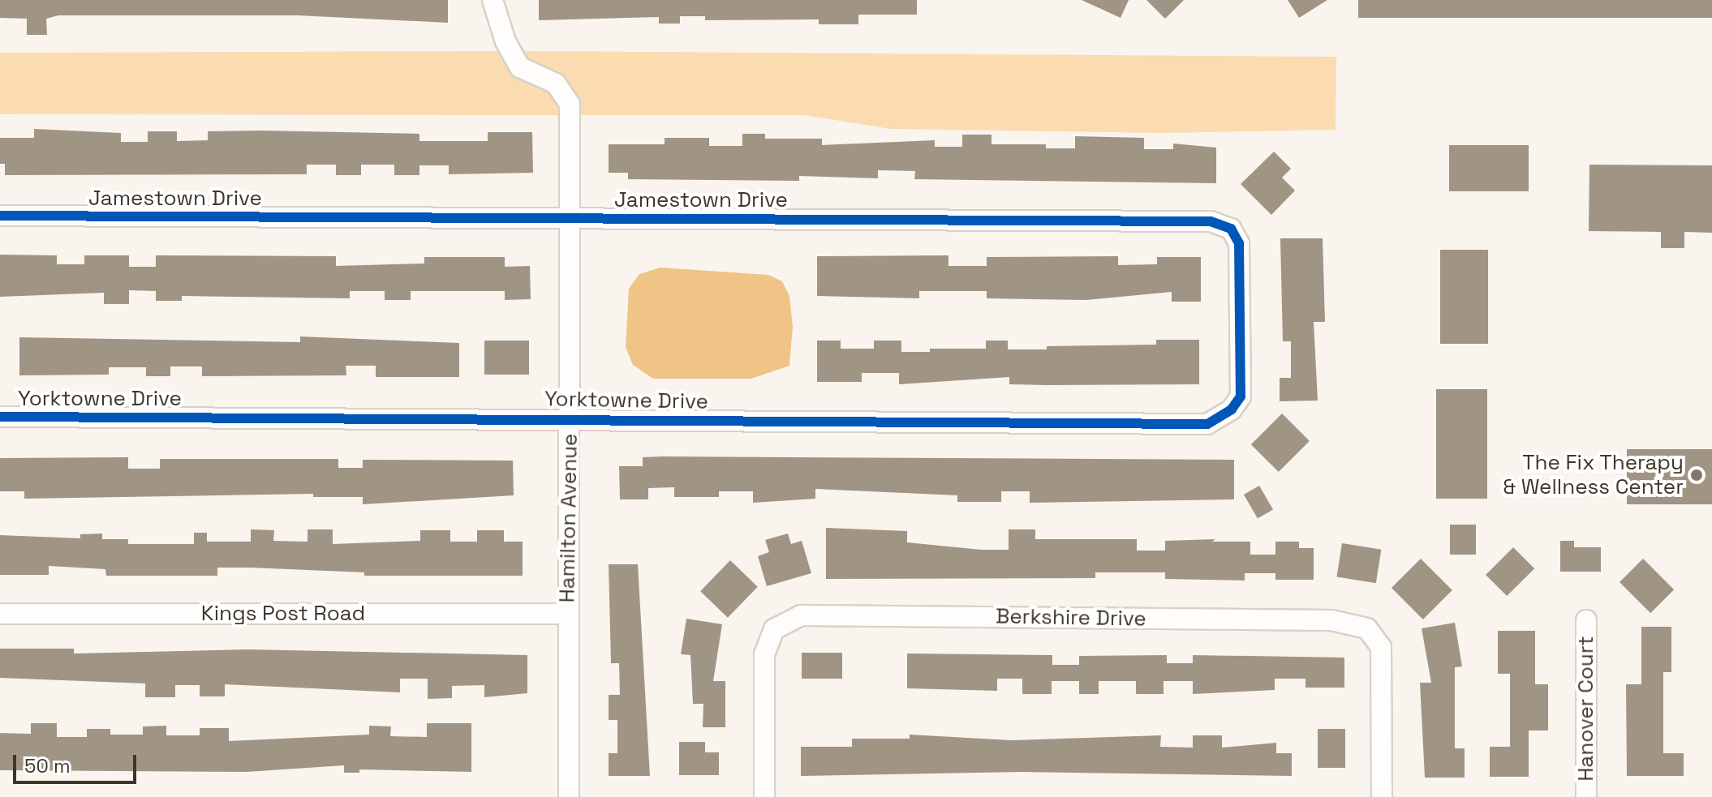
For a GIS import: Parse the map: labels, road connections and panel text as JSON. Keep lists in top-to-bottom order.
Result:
{
  "streets": {
    "street": [
      "Jamestown Drive",
      "Yorktowne Drive",
      "Hamilton Avenue",
      "Kings Post Road",
      "Berkshire Drive",
      "Hanover Court"
    ]
  },
  "crossings": [
    ["Jamestown Drive", "Yorktowne Drive"],
    ["Jamestown Drive", "Hamilton Avenue"],
    ["Yorktowne Drive", "Hamilton Avenue"],
    ["Hamilton Avenue", "Kings Post Road"]
  ],
  "places": ["The Fix Therapy & Wellness Center"],
  "scale_bar": "50 m"
}
